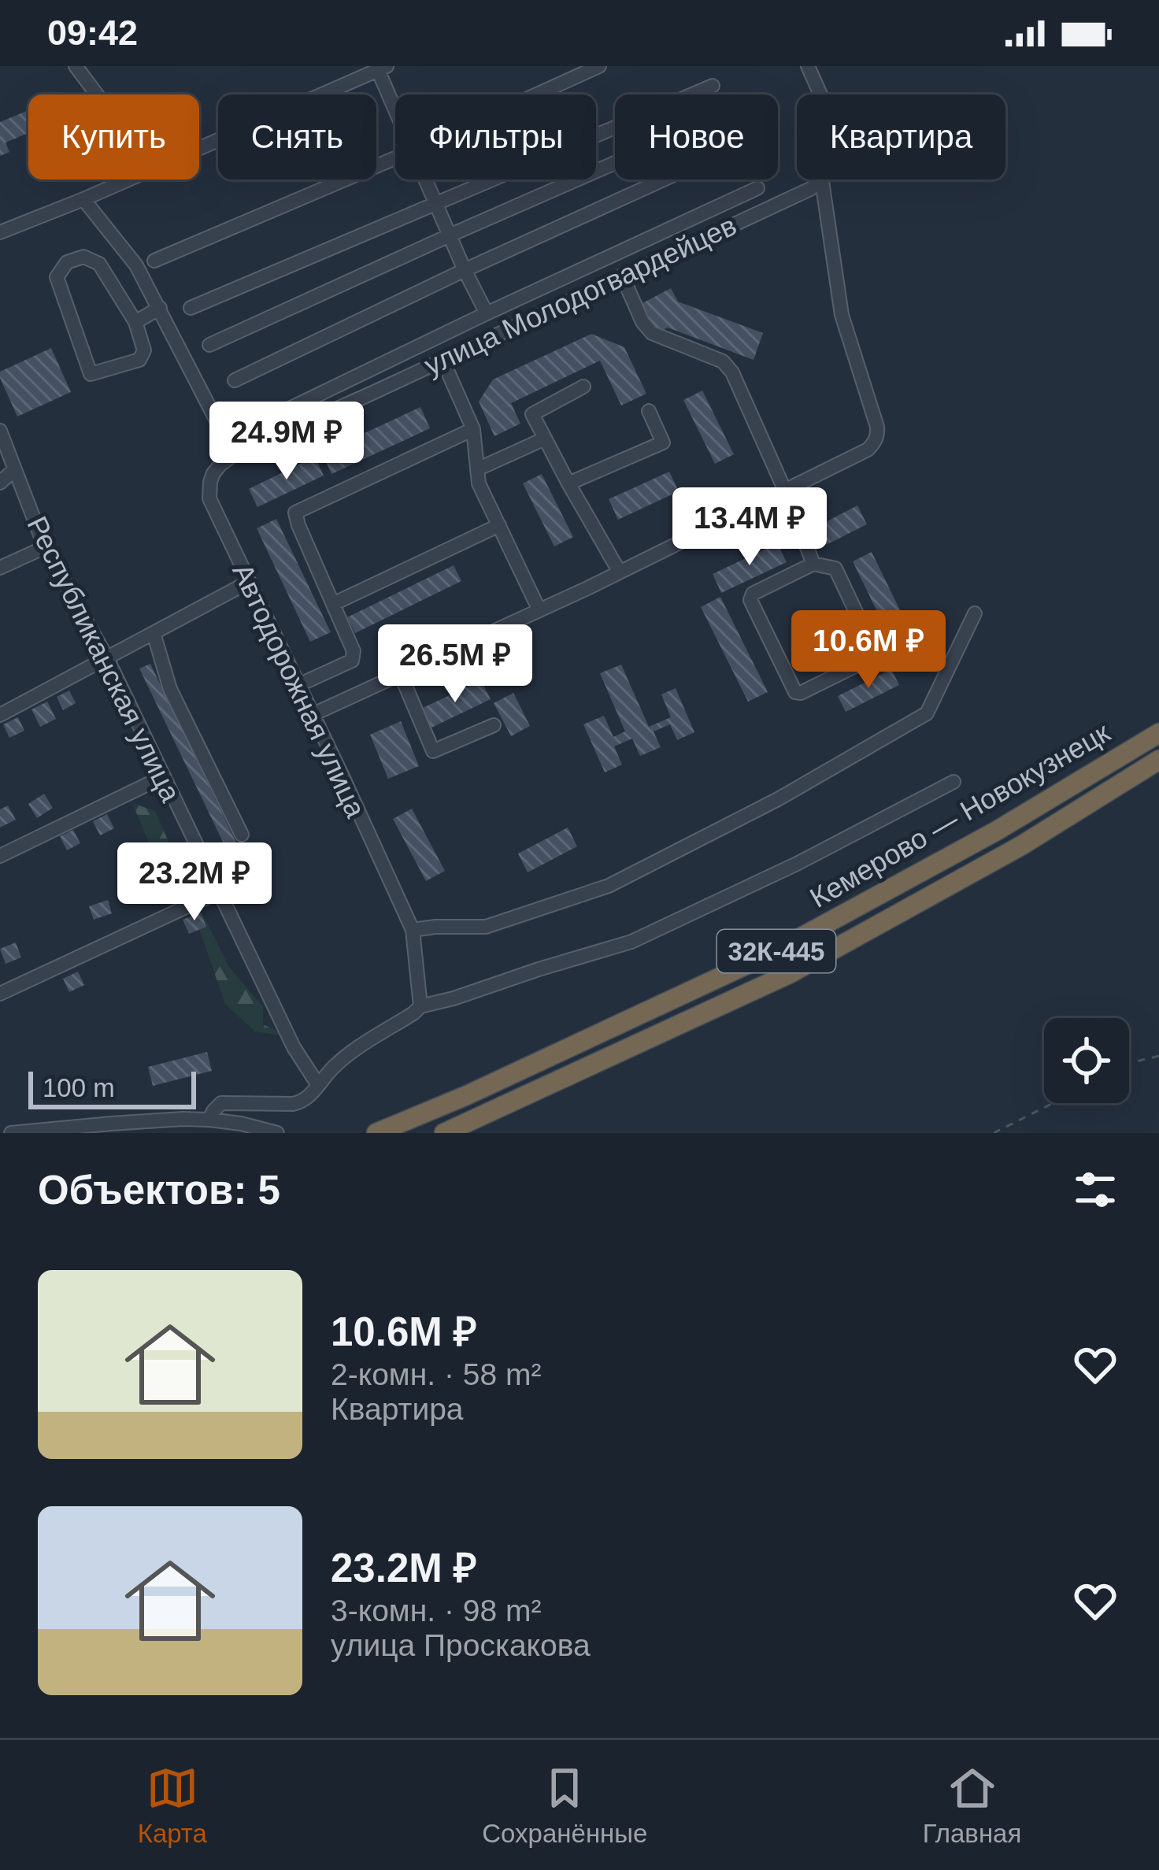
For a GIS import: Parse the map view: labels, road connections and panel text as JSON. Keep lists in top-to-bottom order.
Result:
{
  "streets": {
    "highway": ["Кемерово — Новокузнецк", "32К-445"],
    "street": ["улица Молодогвардейцев", "Республиканская улица", "Автодорожная улица"]
  },
  "crossings": [
    ["улица Молодогвардейцев", "Автодорожная улица"]
  ],
  "scale_bar": "100 m",
  "page": {
    "status": "09:42",
    "chip": [
      "Купить",
      "Снять",
      "Фильтры",
      "Новое",
      "Квартира"
    ],
    "price": [
      "24.9M ₽",
      "13.4M ₽",
      "10.6M ₽",
      "26.5M ₽",
      "23.2M ₽"
    ],
    "scale": "100 m",
    "heading": "Объектов: 5",
    "list": [
      {
        "name": "10.6M ₽",
        "note": "2-комн. · 58 m² · Квартира"
      },
      {
        "name": "23.2M ₽",
        "note": "3-комн. · 98 m² · улица Проскакова"
      }
    ],
    "tabs": ["Карта", "Сохранённые", "Главная"]
  }
}
